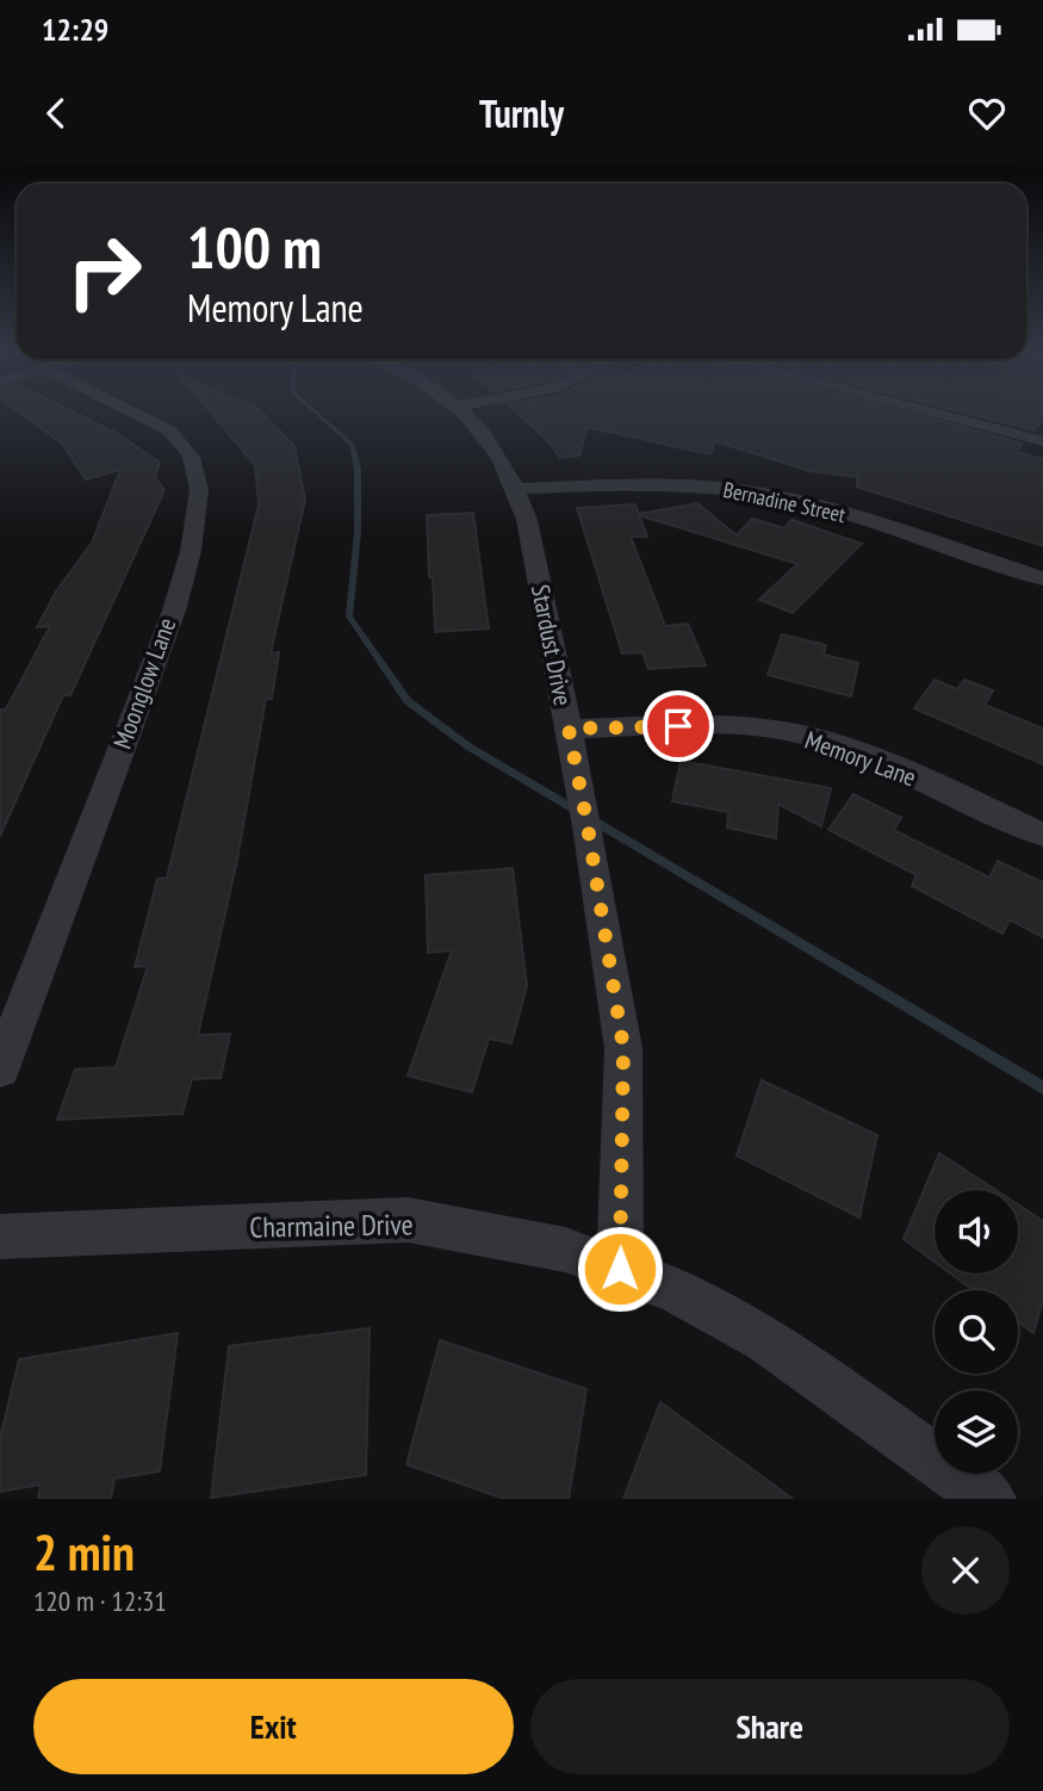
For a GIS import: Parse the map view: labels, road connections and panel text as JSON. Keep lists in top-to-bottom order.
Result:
{
  "streets": {
    "street": [
      "Bernadine Street",
      "Stardust Drive",
      "Moonglow Lane",
      "Memory Lane",
      "Charmaine Drive"
    ]
  },
  "crossings": [
    ["Bernadine Street", "Stardust Drive"],
    ["Stardust Drive", "Memory Lane"],
    ["Stardust Drive", "Charmaine Drive"]
  ],
  "page": {
    "status": "12:29",
    "header": "Turnly",
    "turn": ["100 m", "Memory Lane"],
    "heading": ["2 min", "120 m · 12:31"],
    "buttons": ["Exit", "Share"]
  }
}
